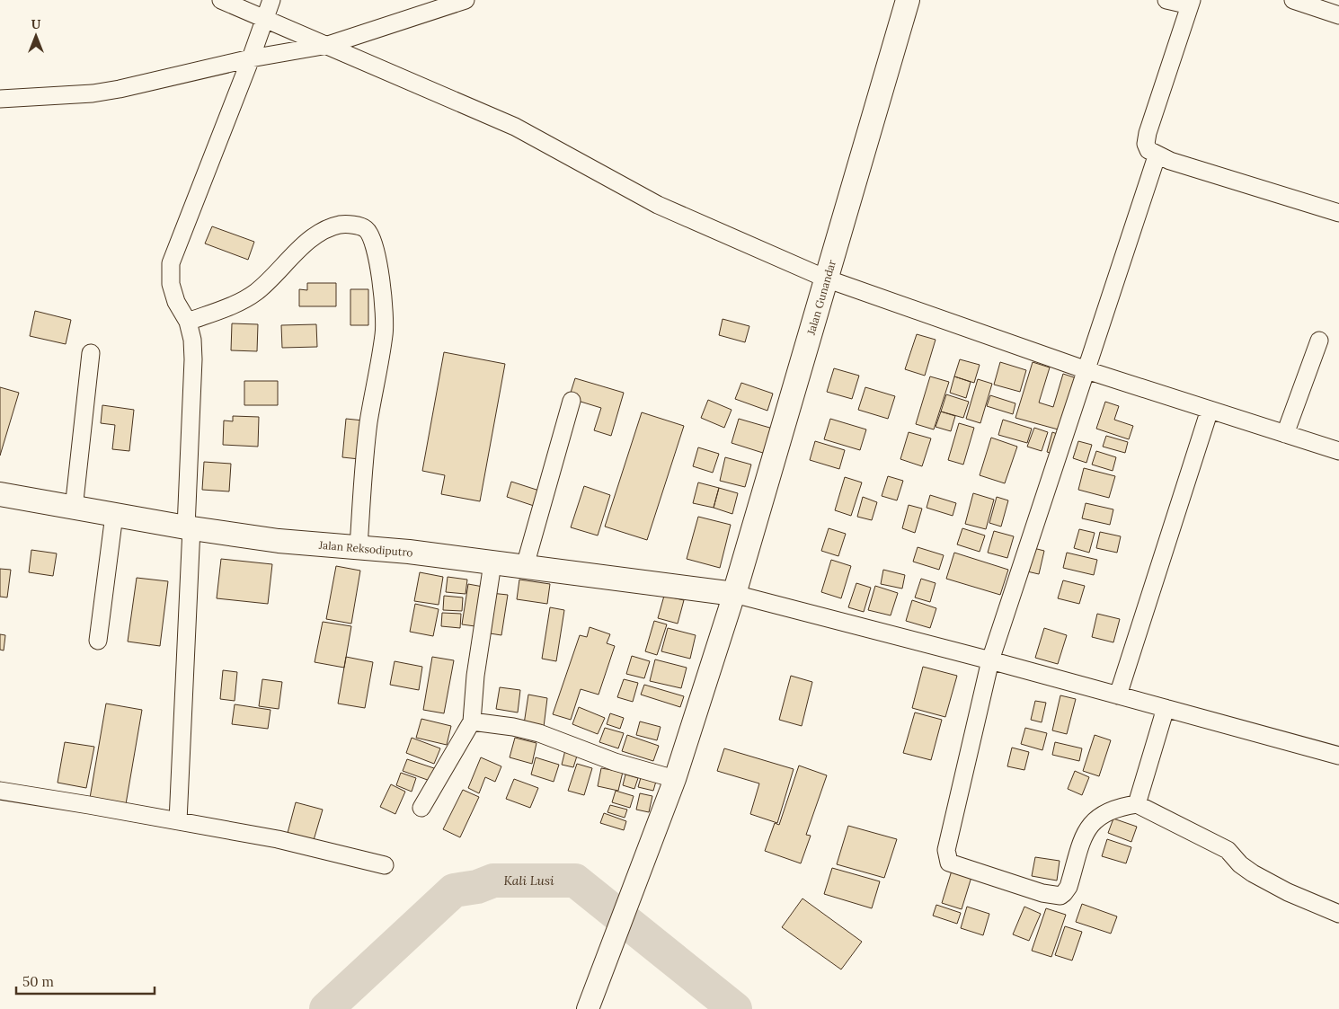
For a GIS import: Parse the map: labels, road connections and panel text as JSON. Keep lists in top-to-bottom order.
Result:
{
  "streets": {
    "main road": ["Jalan Gunandar", "Jalan Reksodiputro"]
  },
  "crossings": [
    ["Jalan Gunandar", "Jalan Reksodiputro"]
  ],
  "water": ["Kali Lusi"],
  "scale_bar": "50 m",
  "north": "top"
}
